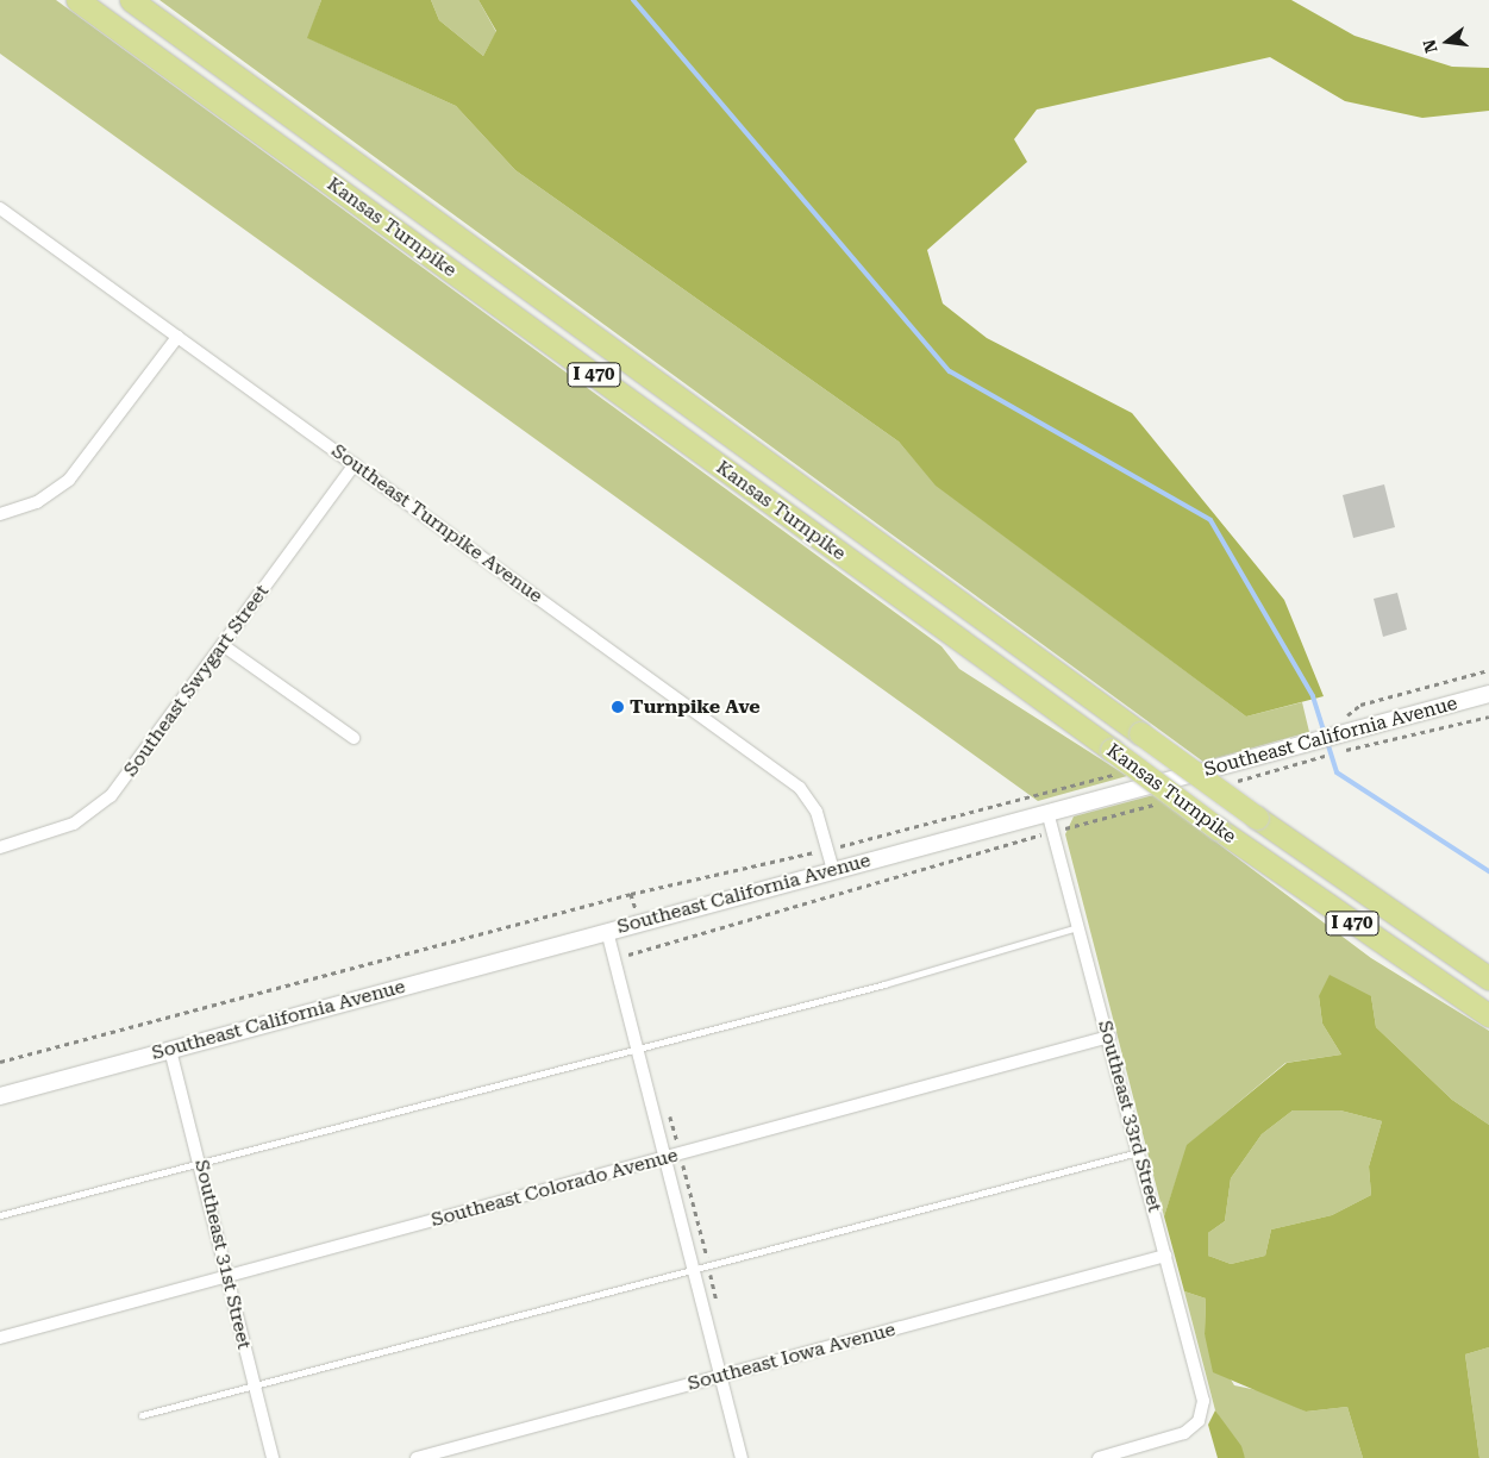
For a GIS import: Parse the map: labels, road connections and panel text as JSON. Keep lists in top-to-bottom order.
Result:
{
  "streets": {
    "highway": ["Kansas Turnpike", "I 470"],
    "main road": ["Southeast California Avenue"],
    "street": [
      "Southeast Turnpike Avenue",
      "Southeast Swygart Street",
      "Southeast 33rd Street",
      "Southeast Colorado Avenue",
      "Southeast 31st Street",
      "Southeast Iowa Avenue"
    ]
  },
  "crossings": [
    ["Southeast Turnpike Avenue", "Southeast Swygart Street"],
    ["Southeast Turnpike Avenue", "Southeast California Avenue"],
    ["Southeast California Avenue", "Southeast 33rd Street"],
    ["Southeast California Avenue", "Southeast 31st Street"],
    ["Southeast 33rd Street", "Southeast Colorado Avenue"],
    ["Southeast 33rd Street", "Southeast Iowa Avenue"],
    ["Southeast Colorado Avenue", "Southeast 31st Street"]
  ],
  "places": ["Turnpike Ave"],
  "north": "left"
}
